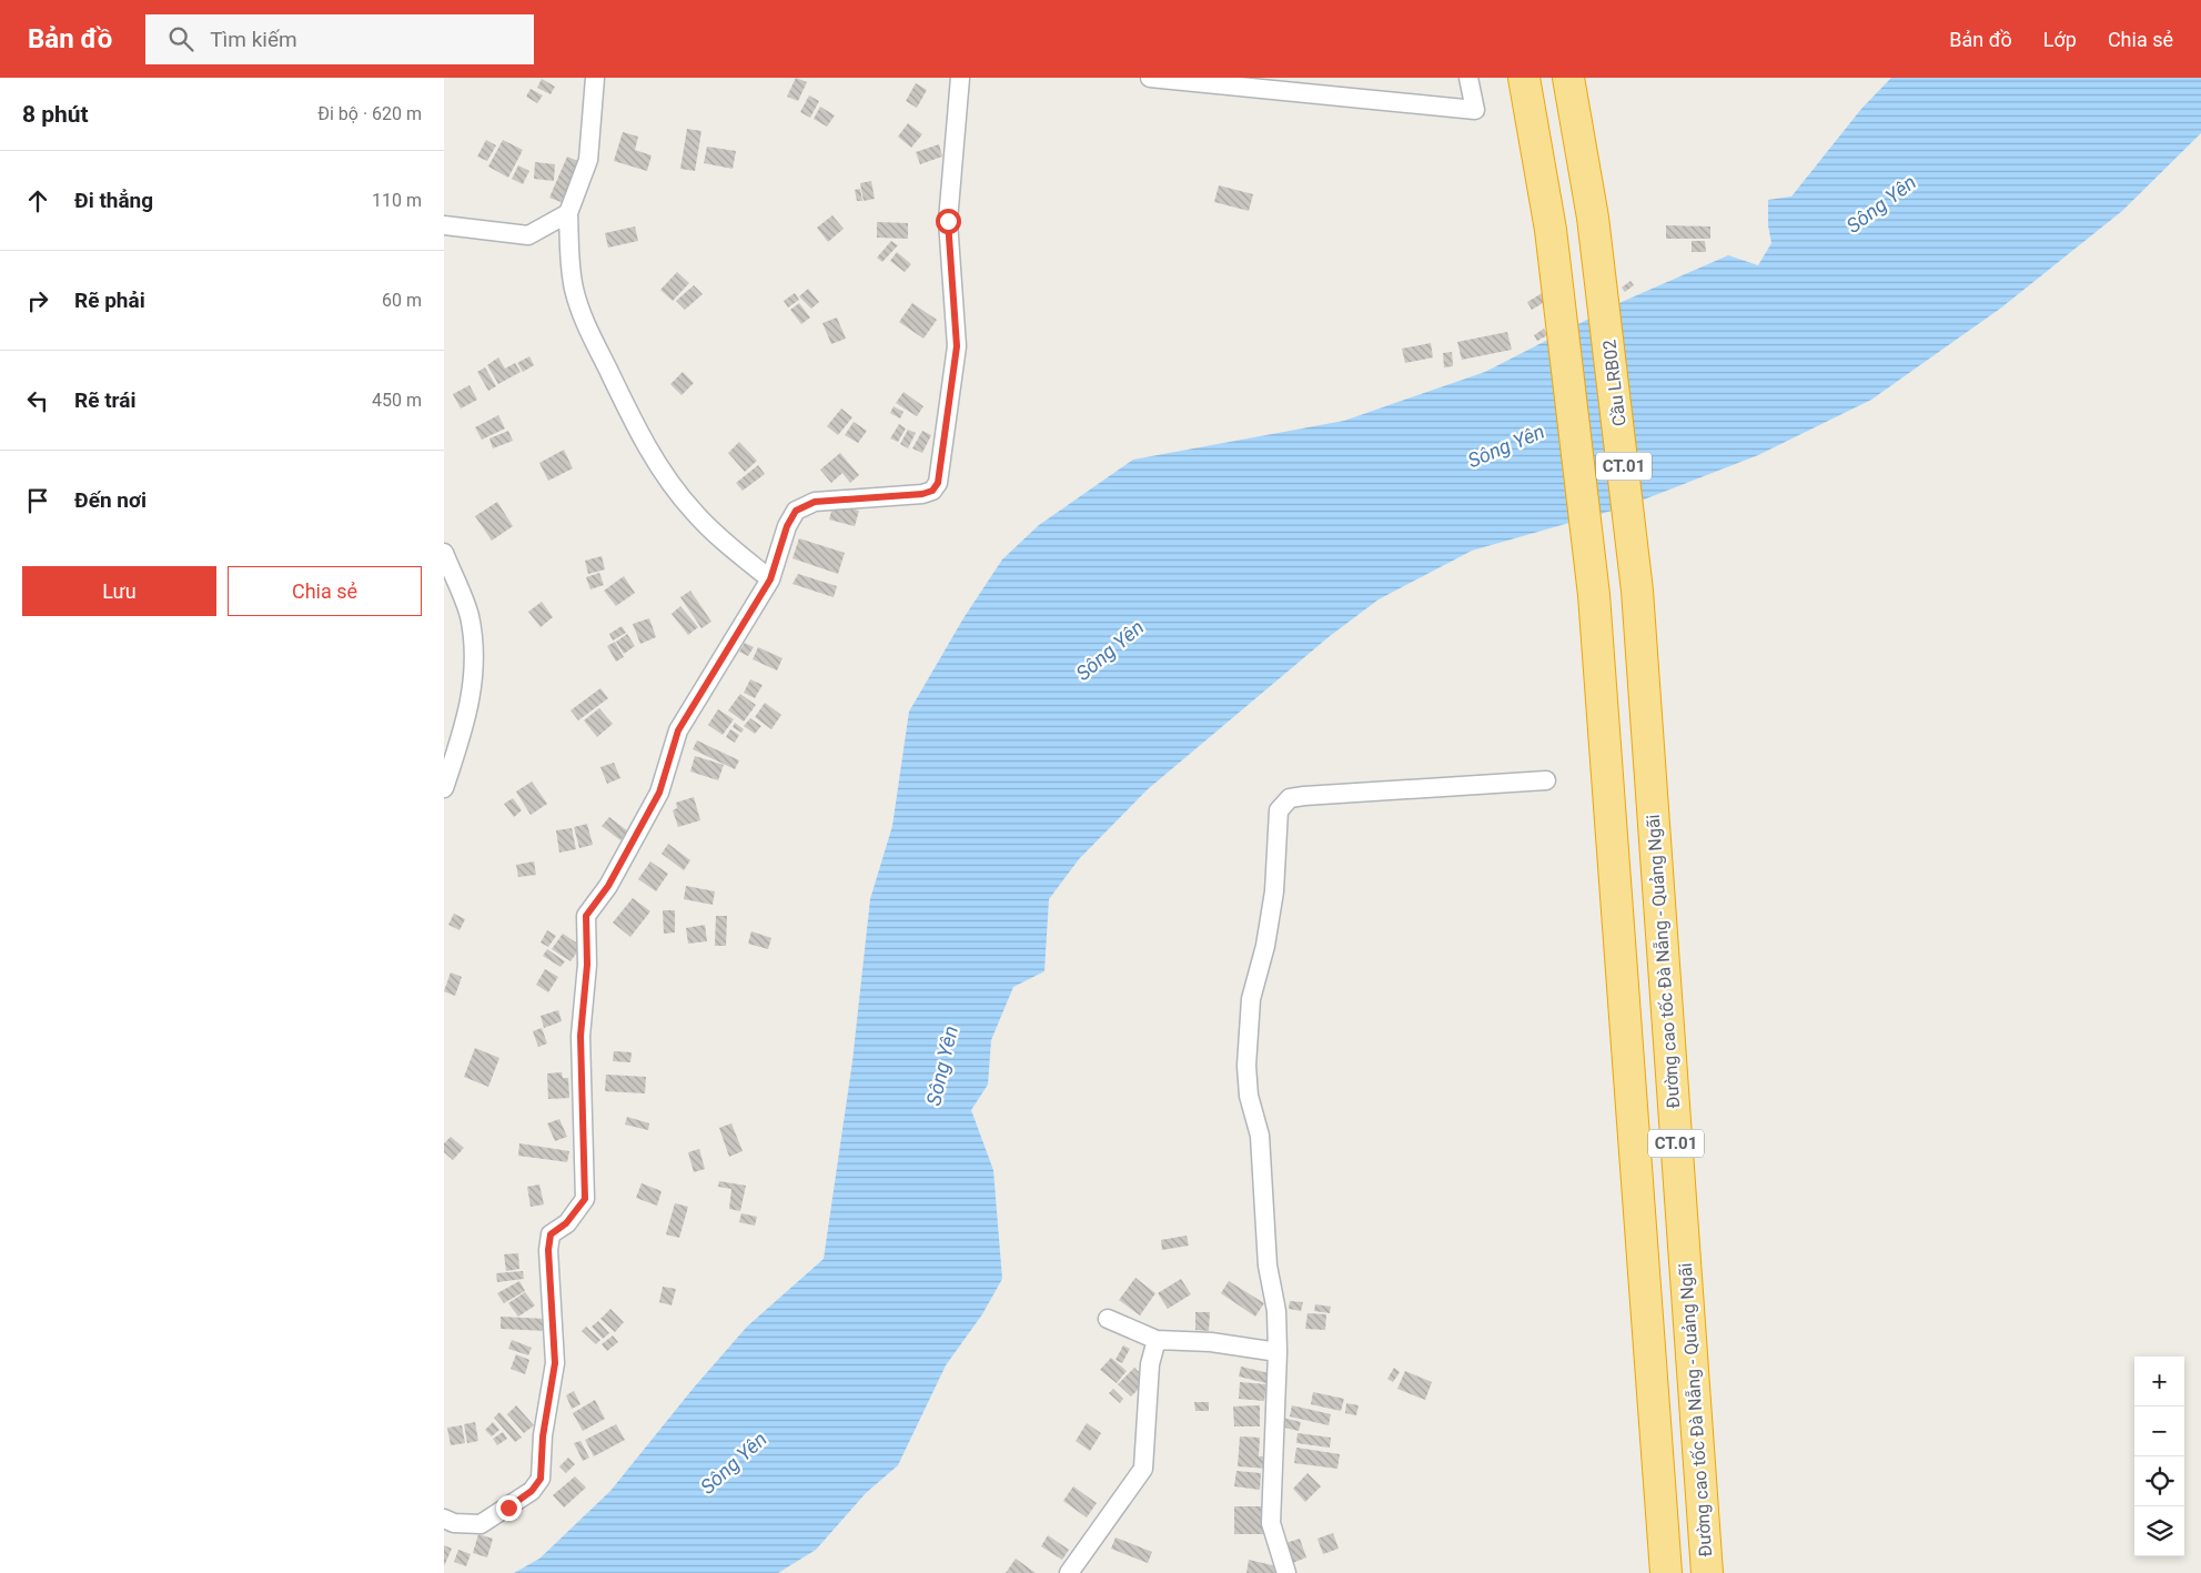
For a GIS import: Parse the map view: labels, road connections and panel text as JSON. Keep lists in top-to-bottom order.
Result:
{
  "streets": {
    "highway": ["Cầu LRB02", "CT.01", "Đường cao tốc Đà Nẵng - Quảng Ngãi"]
  },
  "crossings": [
    ["Cầu LRB02", "Đường cao tốc Đà Nẵng - Quảng Ngãi"]
  ],
  "water": ["Sông Yên"],
  "page": {
    "header": "Bản đồ",
    "search": "Tìm kiếm",
    "nav": ["Bản đồ", "Lớp", "Chia sẻ"],
    "heading": ["8 phút", "Đi bộ · 620 m"],
    "list": [
      ["Đi thẳng", "110 m"],
      ["Rẽ phải", "60 m"],
      ["Rẽ trái", "450 m"],
      "Đến nơi"
    ],
    "buttons": ["Lưu", "Chia sẻ"],
    "map_buttons": ["+", "−"]
  }
}
